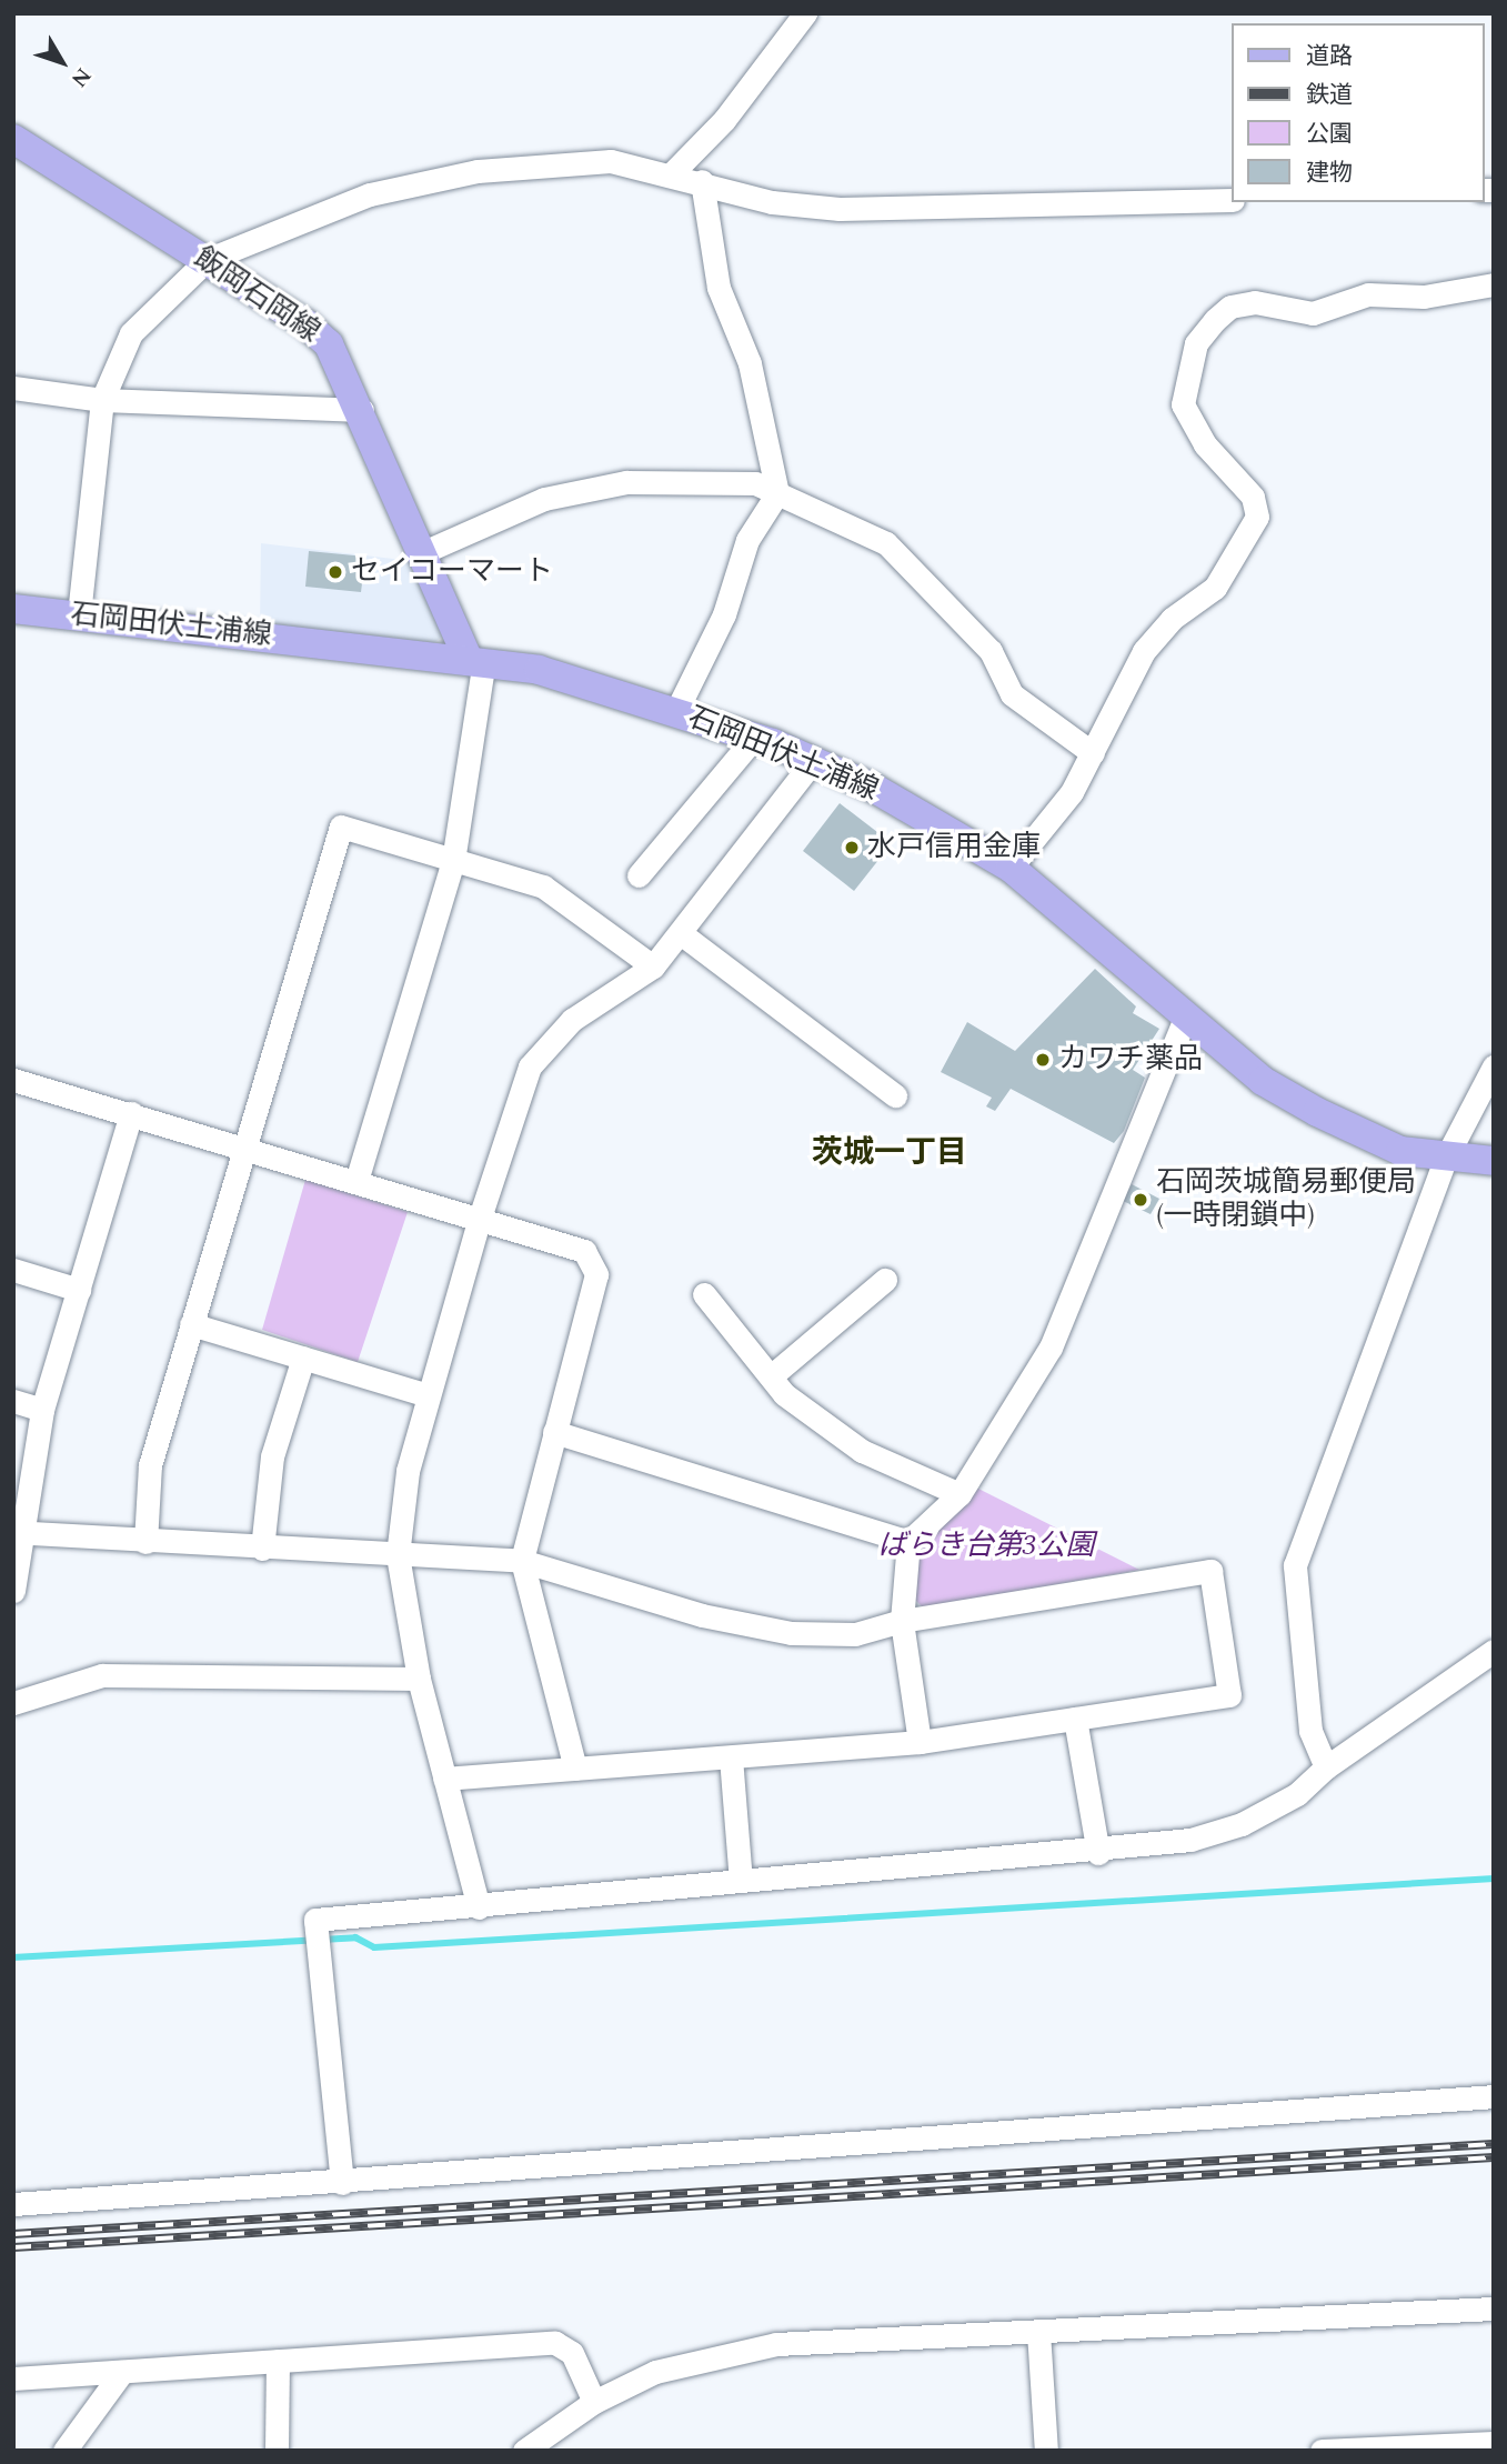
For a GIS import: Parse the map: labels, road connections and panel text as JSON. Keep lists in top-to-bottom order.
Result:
{
  "streets": {
    "main road": ["飯岡石岡線", "石岡田伏土浦線"]
  },
  "crossings": [
    ["飯岡石岡線", "石岡田伏土浦線"]
  ],
  "districts": ["茨城一丁目"],
  "parks": ["ばらき台第3公園"],
  "places": [
    "セイコーマート",
    "水戸信用金庫",
    "カワチ薬品",
    "石岡茨城簡易郵便局 (一時閉鎖中)"
  ],
  "legend": [
    "道路",
    "鉄道",
    "公園",
    "建物"
  ],
  "north": "bottom right"
}
